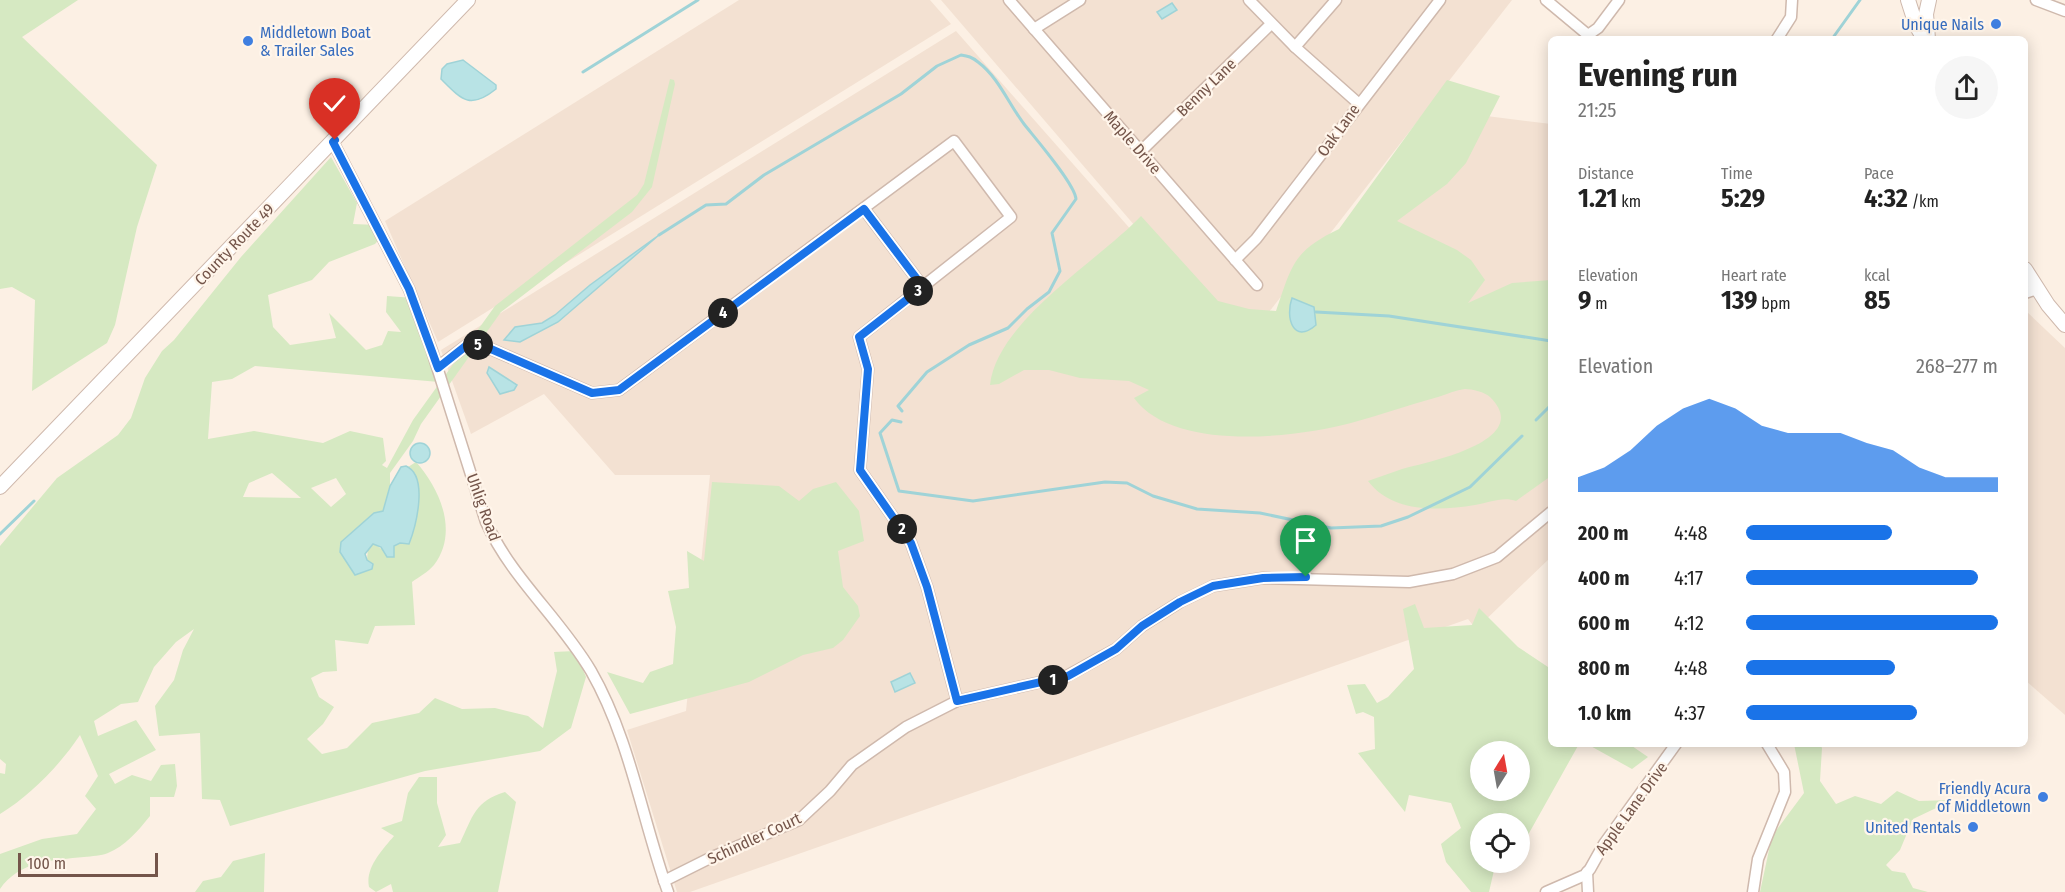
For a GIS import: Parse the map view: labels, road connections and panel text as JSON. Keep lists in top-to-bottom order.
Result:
{
  "streets": {
    "street": [
      "Benny Lane",
      "Oak Lane",
      "Maple Drive",
      "County Route 49",
      "Uhlig Road",
      "Apple Lane Drive",
      "Schindler Court"
    ]
  },
  "crossings": [
    ["Benny Lane", "Maple Drive"],
    ["Oak Lane", "Maple Drive"],
    ["County Route 49", "Uhlig Road"],
    ["Uhlig Road", "Schindler Court"]
  ],
  "places": [
    "Unique Nails",
    "Middletown Boat & Trailer Sales",
    "Friendly Acura of Middletown",
    "United Rentals"
  ],
  "scale_bar": "100 m",
  "north": "top",
  "page": {
    "heading": ["Evening run", "21:25"],
    "stats": [
      ["Distance", "1.21 km"],
      ["Time", "5:29"],
      ["Pace", "4:32 /km"],
      ["Elevation", "9 m"],
      ["Heart rate", "139 bpm"],
      ["kcal", "85"]
    ],
    "pins": [
      "3",
      "4",
      "5",
      "2",
      "1"
    ],
    "chart": ["Elevation", "268–277 m"],
    "list": [
      {
        "name": "200 m",
        "note": "4:48"
      },
      {
        "name": "400 m",
        "note": "4:17"
      },
      {
        "name": "600 m",
        "note": "4:12"
      },
      {
        "name": "800 m",
        "note": "4:48"
      },
      {
        "name": "1.0 km",
        "note": "4:37"
      }
    ],
    "scale": "100 m"
  }
}
